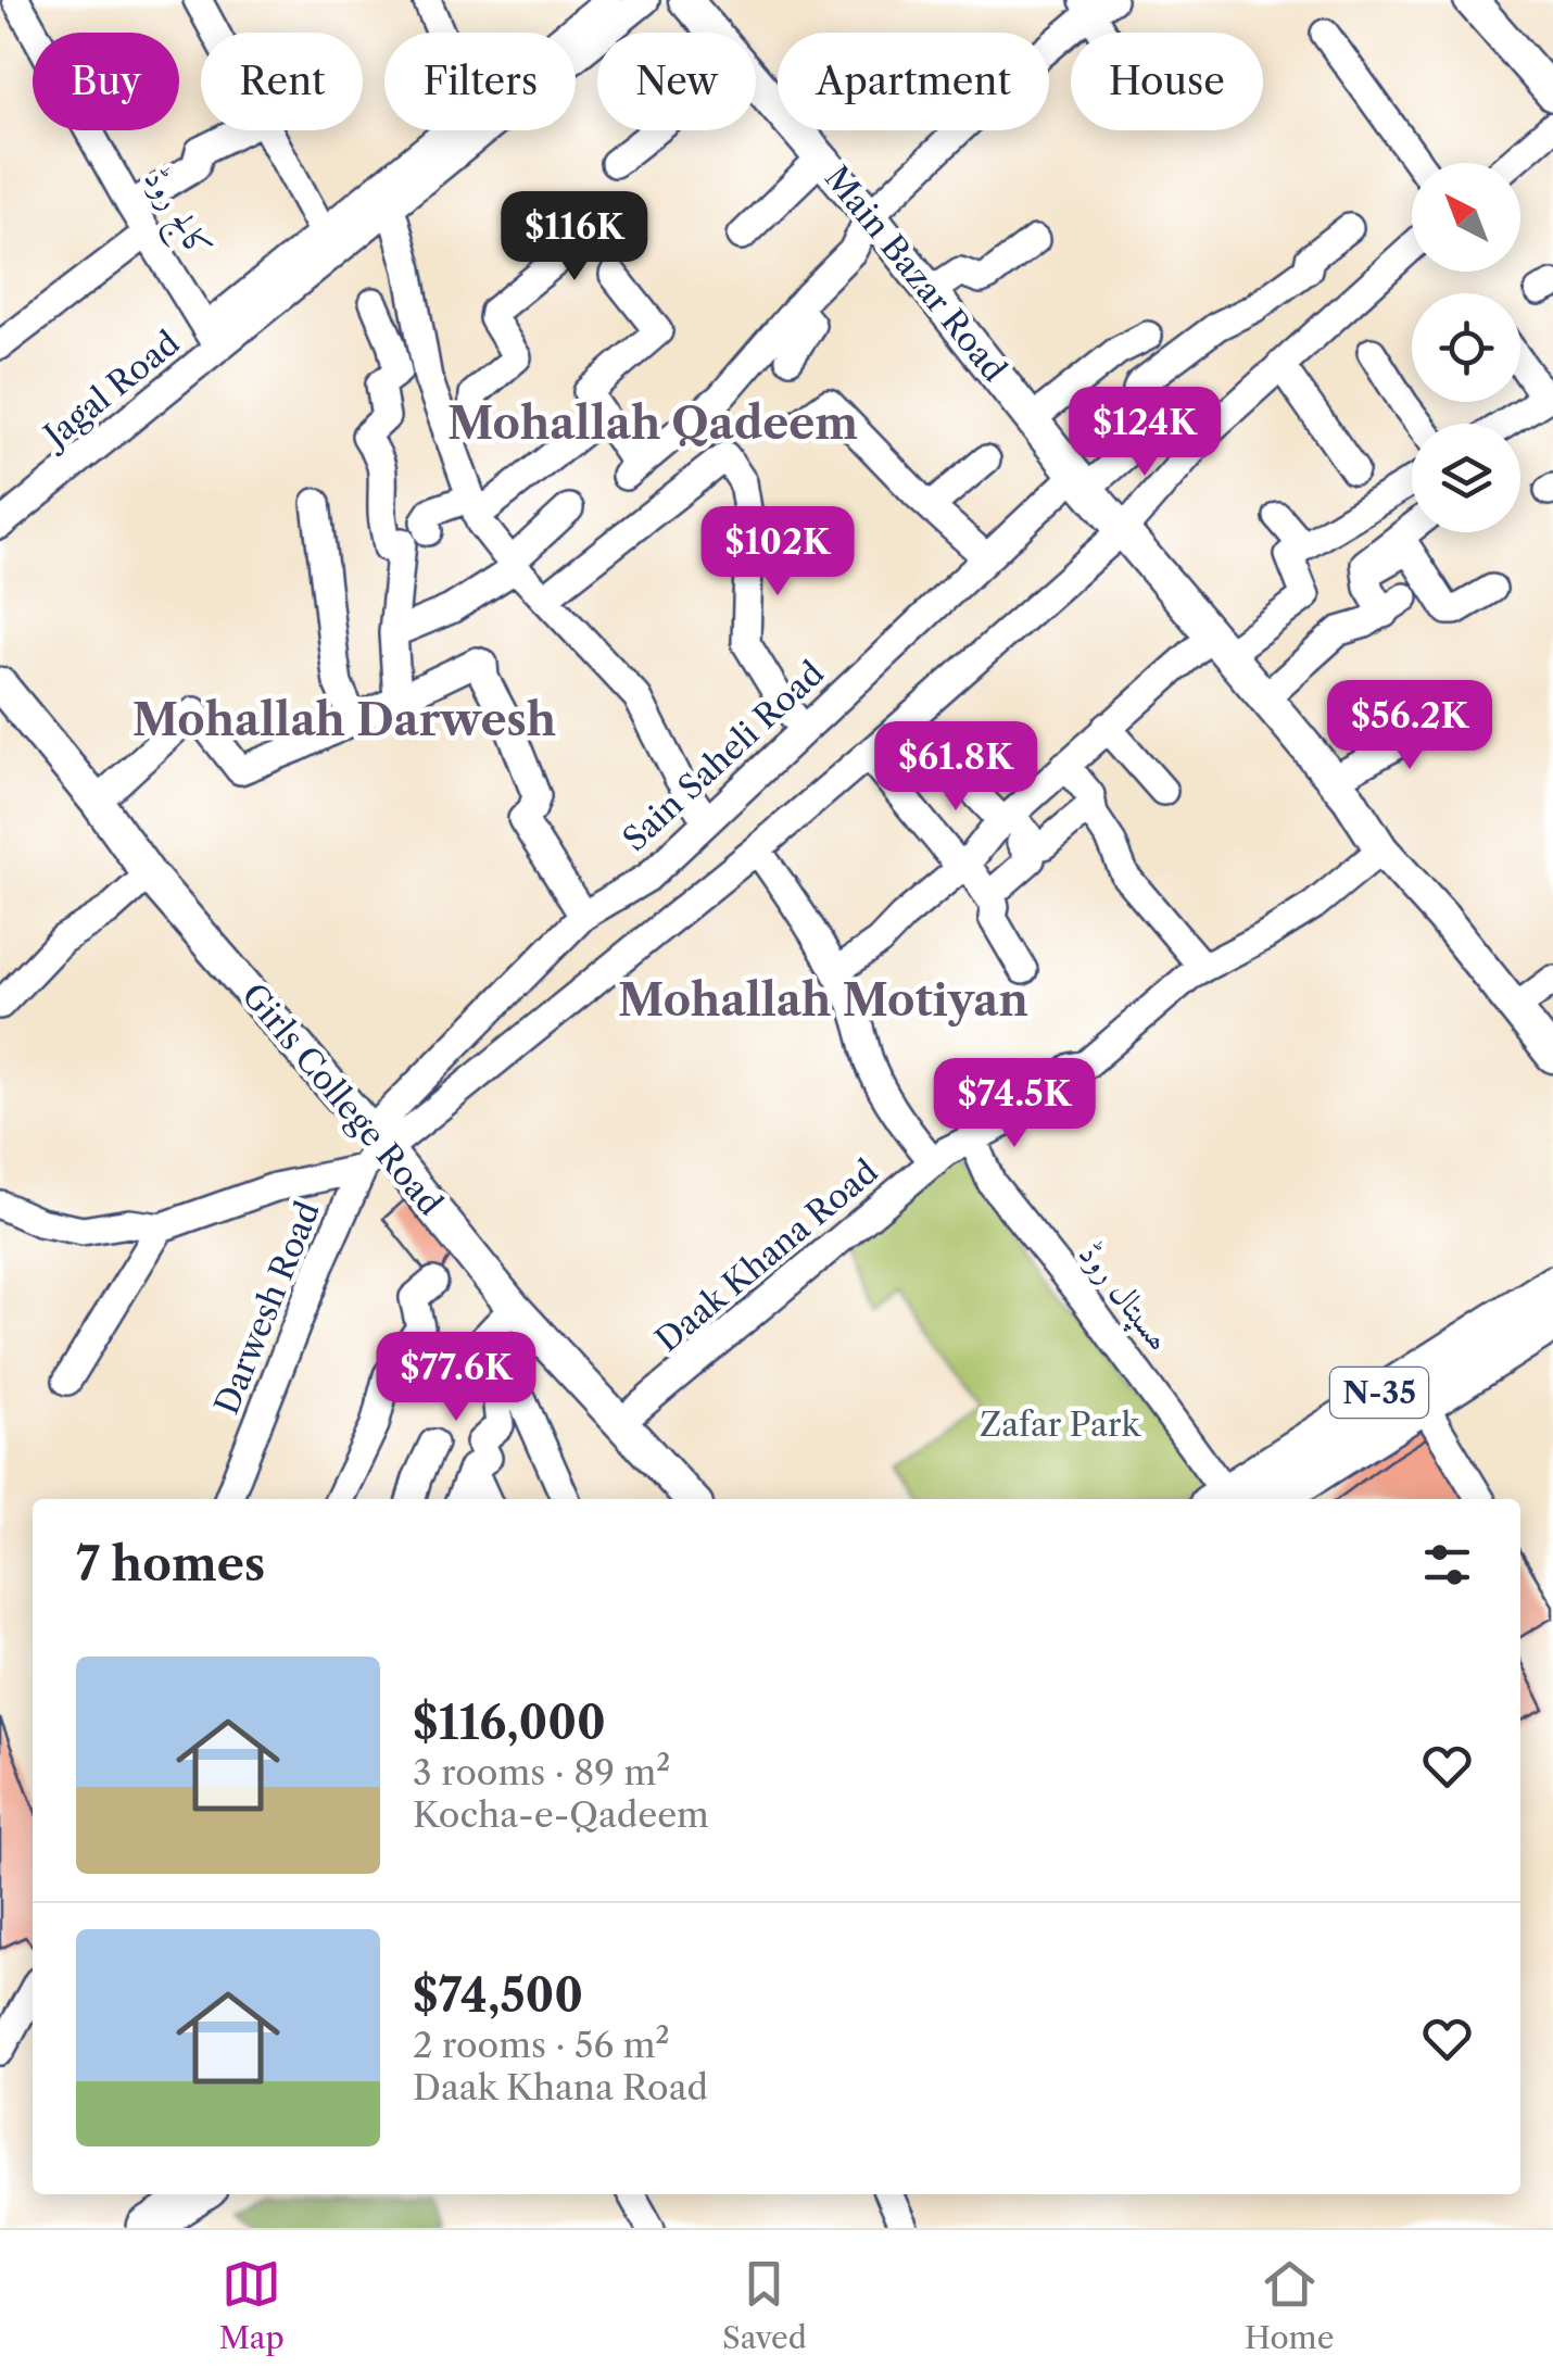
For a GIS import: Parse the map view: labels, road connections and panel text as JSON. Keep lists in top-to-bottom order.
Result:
{
  "streets": {
    "highway": ["N-35"],
    "main road": ["Main Bazar Road", "Girls College Road"],
    "street": [
      "کالج روڈ",
      "Jagal Road",
      "Sain Saheli Road",
      "Daak Khana Road",
      "ھسپتال روڈ",
      "Darwesh Road"
    ]
  },
  "crossings": [
    ["کالج روڈ", "Jagal Road"],
    ["Main Bazar Road", "Sain Saheli Road"],
    ["Main Bazar Road", "Daak Khana Road"],
    ["Sain Saheli Road", "Girls College Road"],
    ["Sain Saheli Road", "Darwesh Road"],
    ["Girls College Road", "Daak Khana Road"],
    ["Girls College Road", "Darwesh Road"],
    ["Daak Khana Road", "ھسپتال روڈ"],
    ["ھسپتال روڈ", "N-35"]
  ],
  "districts": ["Mohallah Qadeem", "Mohallah Darwesh", "Mohallah Motiyan"],
  "parks": ["Zafar Park"],
  "north": "top left",
  "page": {
    "chip": [
      "Buy",
      "Rent",
      "Filters",
      "New",
      "Apartment",
      "House"
    ],
    "price": [
      "$116K",
      "$124K",
      "$102K",
      "$56.2K",
      "$61.8K",
      "$74.5K",
      "$77.6K"
    ],
    "heading": "7 homes",
    "list": [
      {
        "name": "$116,000",
        "note": "3 rooms · 89 m² · Kocha-e-Qadeem"
      },
      {
        "name": "$74,500",
        "note": "2 rooms · 56 m² · Daak Khana Road"
      }
    ],
    "tabs": ["Map", "Saved", "Home"]
  }
}
